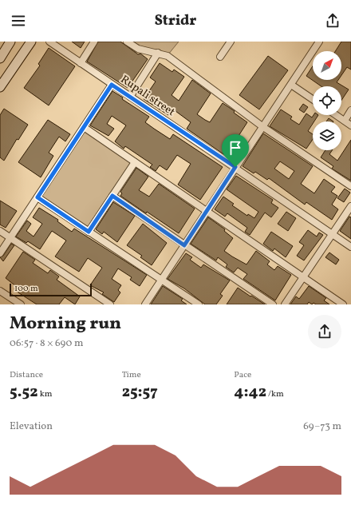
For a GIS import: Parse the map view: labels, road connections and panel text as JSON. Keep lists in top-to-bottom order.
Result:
{
  "streets": {
    "street": ["Rupali street"]
  },
  "scale_bar": "100 m",
  "north": "top right",
  "page": {
    "header": "Stridr",
    "scale": "100 m",
    "heading": ["Morning run", "06:57 · 8 × 690 m"],
    "stats": [
      ["Distance", "5.52 km"],
      ["Time", "25:57"],
      ["Pace", "4:42 /km"]
    ],
    "chart": ["Elevation", "69–73 m"]
  }
}
